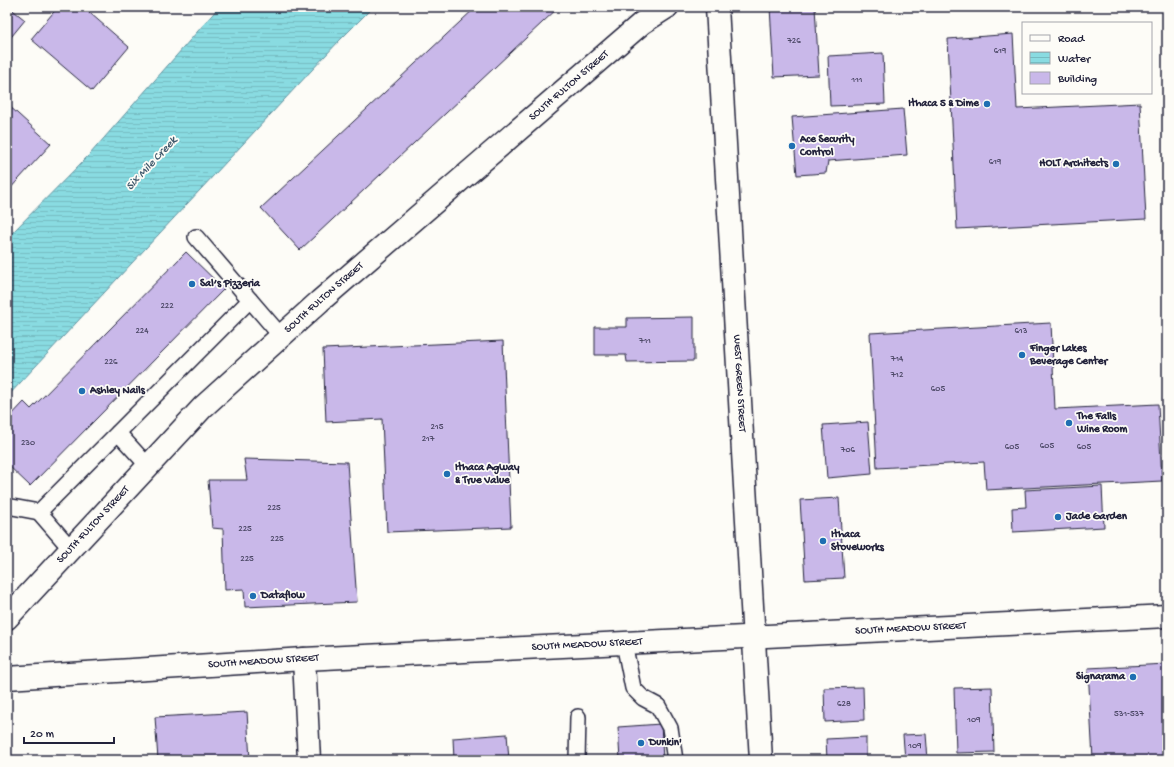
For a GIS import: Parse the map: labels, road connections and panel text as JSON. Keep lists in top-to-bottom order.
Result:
{
  "streets": {
    "main road": ["SOUTH FULTON STREET", "WEST GREEN STREET", "SOUTH MEADOW STREET"]
  },
  "crossings": [
    ["WEST GREEN STREET", "SOUTH MEADOW STREET"]
  ],
  "water": ["Six Mile Creek"],
  "places": [
    "Ithaca 5 & Dime",
    "Ace Security Control",
    "HOLT Architects",
    "Sal’s Pizzeria",
    "Finger Lakes Beverage Center",
    "Ashley Nails",
    "The Falls Wine Room",
    "Ithaca Agway & True Value",
    "Jade Garden",
    "Ithaca Stoveworks",
    "Dataflow",
    "Signarama",
    "Dunkin'"
  ],
  "house_numbers": [
    "726",
    "619",
    "111",
    "619",
    "222",
    "224",
    "613",
    "711",
    "714",
    "226",
    "712",
    "605",
    "215",
    "217",
    "230",
    "605",
    "605",
    "605",
    "706",
    "225",
    "225",
    "225",
    "225",
    "628",
    "531-537",
    "109",
    "109"
  ],
  "legend": ["Road", "Water", "Building"],
  "scale_bar": "20 m"
}
